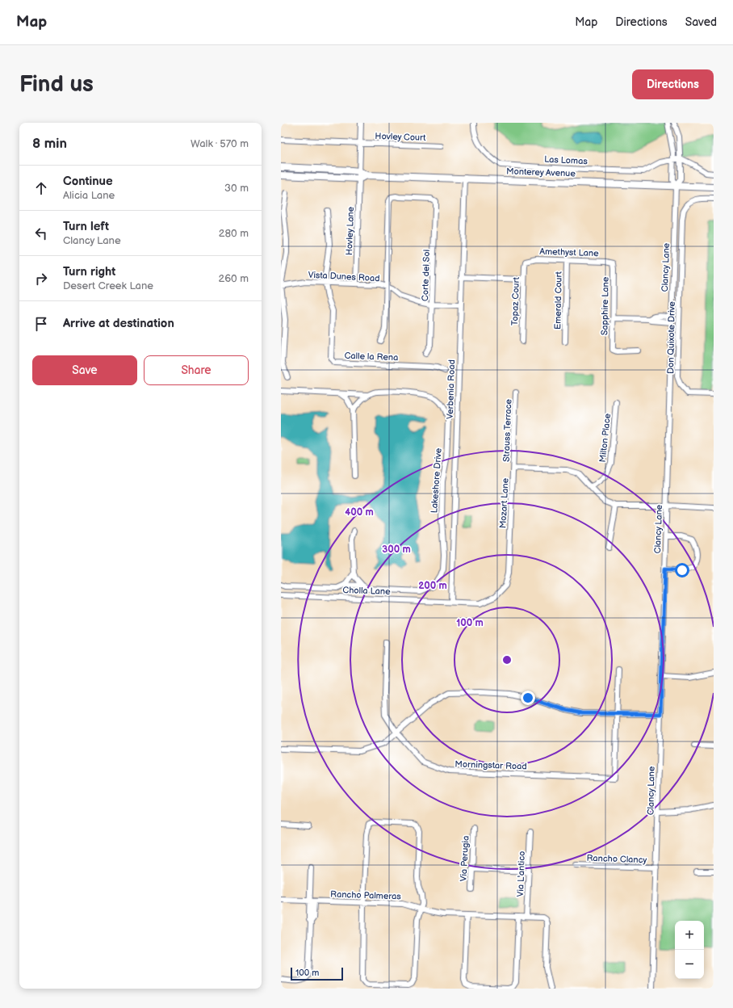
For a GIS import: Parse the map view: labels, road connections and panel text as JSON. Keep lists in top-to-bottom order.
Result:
{
  "streets": {
    "main road": ["Monterey Avenue"],
    "street": [
      "Hovley Court",
      "Las Lomas",
      "Hovley Lane",
      "Amethyst Lane",
      "Clancy Lane",
      "Corte del Sol",
      "Vista Dunes Road",
      "Emerald Court",
      "Topaz Court",
      "Sapphire Lane",
      "Don Quixote Drive",
      "Calle la Rena",
      "Verbenia Road",
      "Strauss Terrace",
      "Milton Place",
      "Lakeshore Drive",
      "Mozart Lane",
      "Cholla Lane",
      "Morningstar Road",
      "Via Perugia",
      "Rancho Clancy",
      "Via L'antico",
      "Rancho Palmeras"
    ]
  },
  "crossings": [
    ["Hovley Court", "Hovley Lane"],
    ["Monterey Avenue", "Hovley Lane"],
    ["Monterey Avenue", "Clancy Lane"],
    ["Monterey Avenue", "Verbenia Road"],
    ["Hovley Lane", "Vista Dunes Road"],
    ["Amethyst Lane", "Emerald Court"],
    ["Amethyst Lane", "Topaz Court"],
    ["Amethyst Lane", "Sapphire Lane"],
    ["Clancy Lane", "Mozart Lane"],
    ["Clancy Lane", "Rancho Clancy"],
    ["Corte del Sol", "Vista Dunes Road"],
    ["Vista Dunes Road", "Calle la Rena"],
    ["Vista Dunes Road", "Verbenia Road"],
    ["Verbenia Road", "Mozart Lane"],
    ["Verbenia Road", "Cholla Lane"],
    ["Strauss Terrace", "Mozart Lane"],
    ["Milton Place", "Mozart Lane"],
    ["Mozart Lane", "Cholla Lane"],
    ["Via L'antico", "Rancho Palmeras"]
  ],
  "scale_bar": "100 m",
  "page": {
    "header": "Map",
    "nav": ["Map", "Directions", "Saved"],
    "buttons": [
      "Directions",
      ["Save", "Share"]
    ],
    "title": "Find us",
    "heading": ["8 min", "Walk · 570 m"],
    "list": [
      ["Continue", "Alicia Lane", "30 m"],
      ["Turn left", "Clancy Lane", "280 m"],
      ["Turn right", "Desert Creek Lane", "260 m"],
      "Arrive at destination"
    ],
    "map_buttons": ["+", "−"],
    "scale": "100 m"
  },
  "rings": [
    "400 m",
    "300 m",
    "200 m",
    "100 m"
  ]
}
